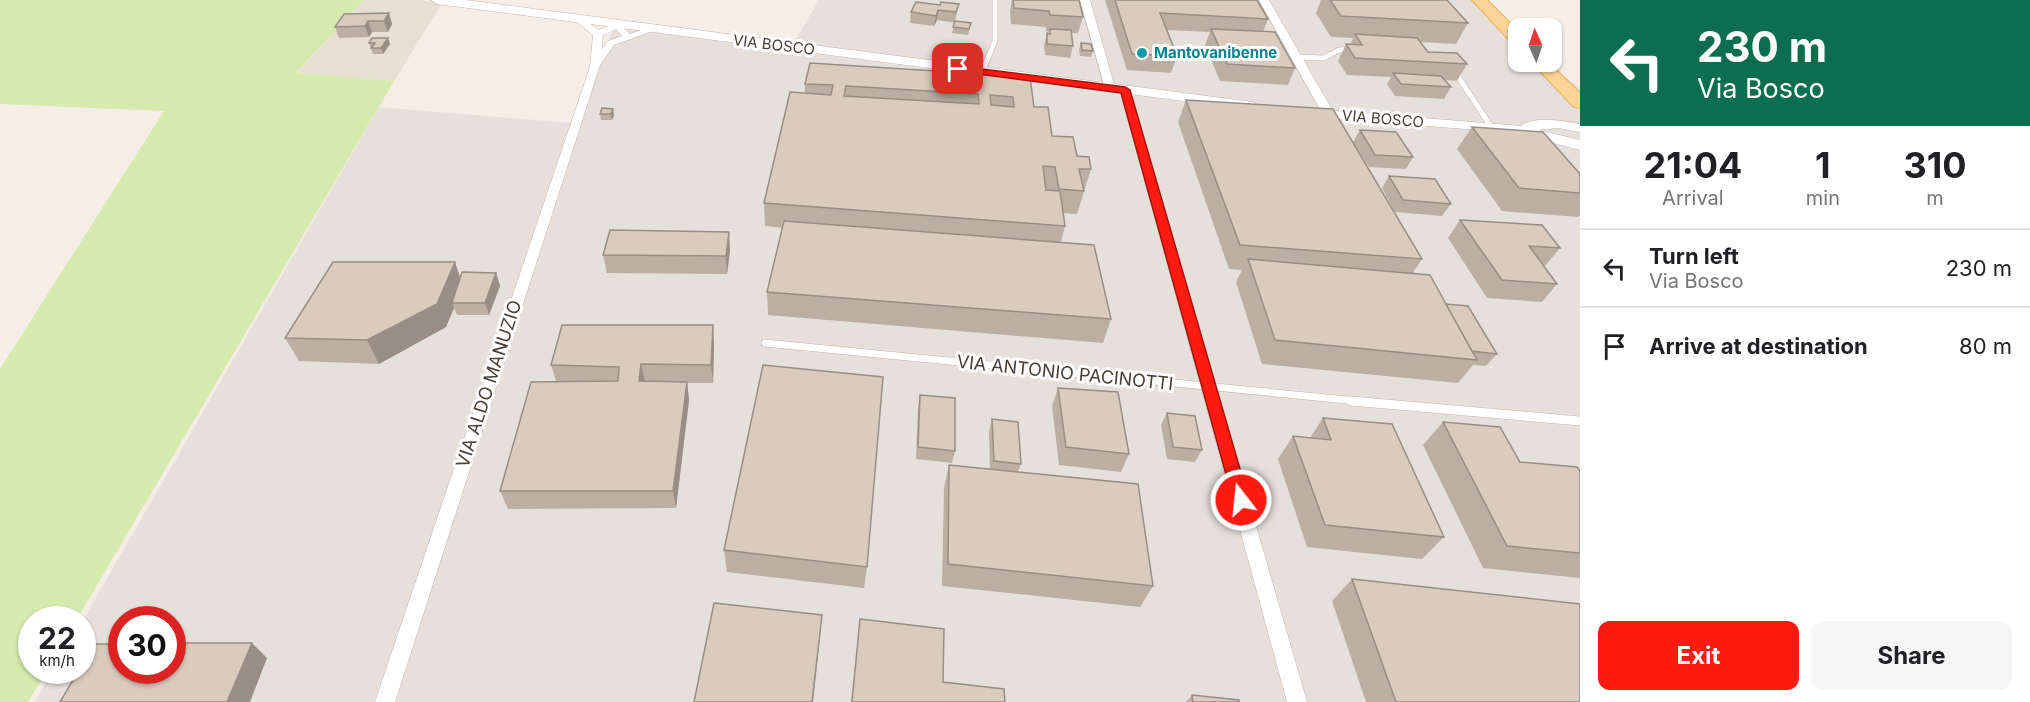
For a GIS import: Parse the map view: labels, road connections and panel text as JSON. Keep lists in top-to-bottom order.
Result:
{
  "streets": {
    "street": ["VIA BOSCO", "VIA ALDO MANUZIO"],
    "lane": ["VIA ANTONIO PACINOTTI"]
  },
  "crossings": [
    ["VIA BOSCO", "VIA ALDO MANUZIO"]
  ],
  "places": ["Mantovanibenne"],
  "north": "top",
  "page": {
    "turn": ["230 m", "Via Bosco"],
    "eta": [
      "21:04",
      "Arrival",
      "1",
      "min",
      "310",
      "m"
    ],
    "list": [
      {
        "name": "Turn left",
        "note": "Via Bosco",
        "value": "230 m"
      },
      {
        "name": "Arrive at destination",
        "value": "80 m"
      }
    ],
    "speed": "22 km/h",
    "limit": "30",
    "buttons": ["Exit", "Share"]
  }
}
